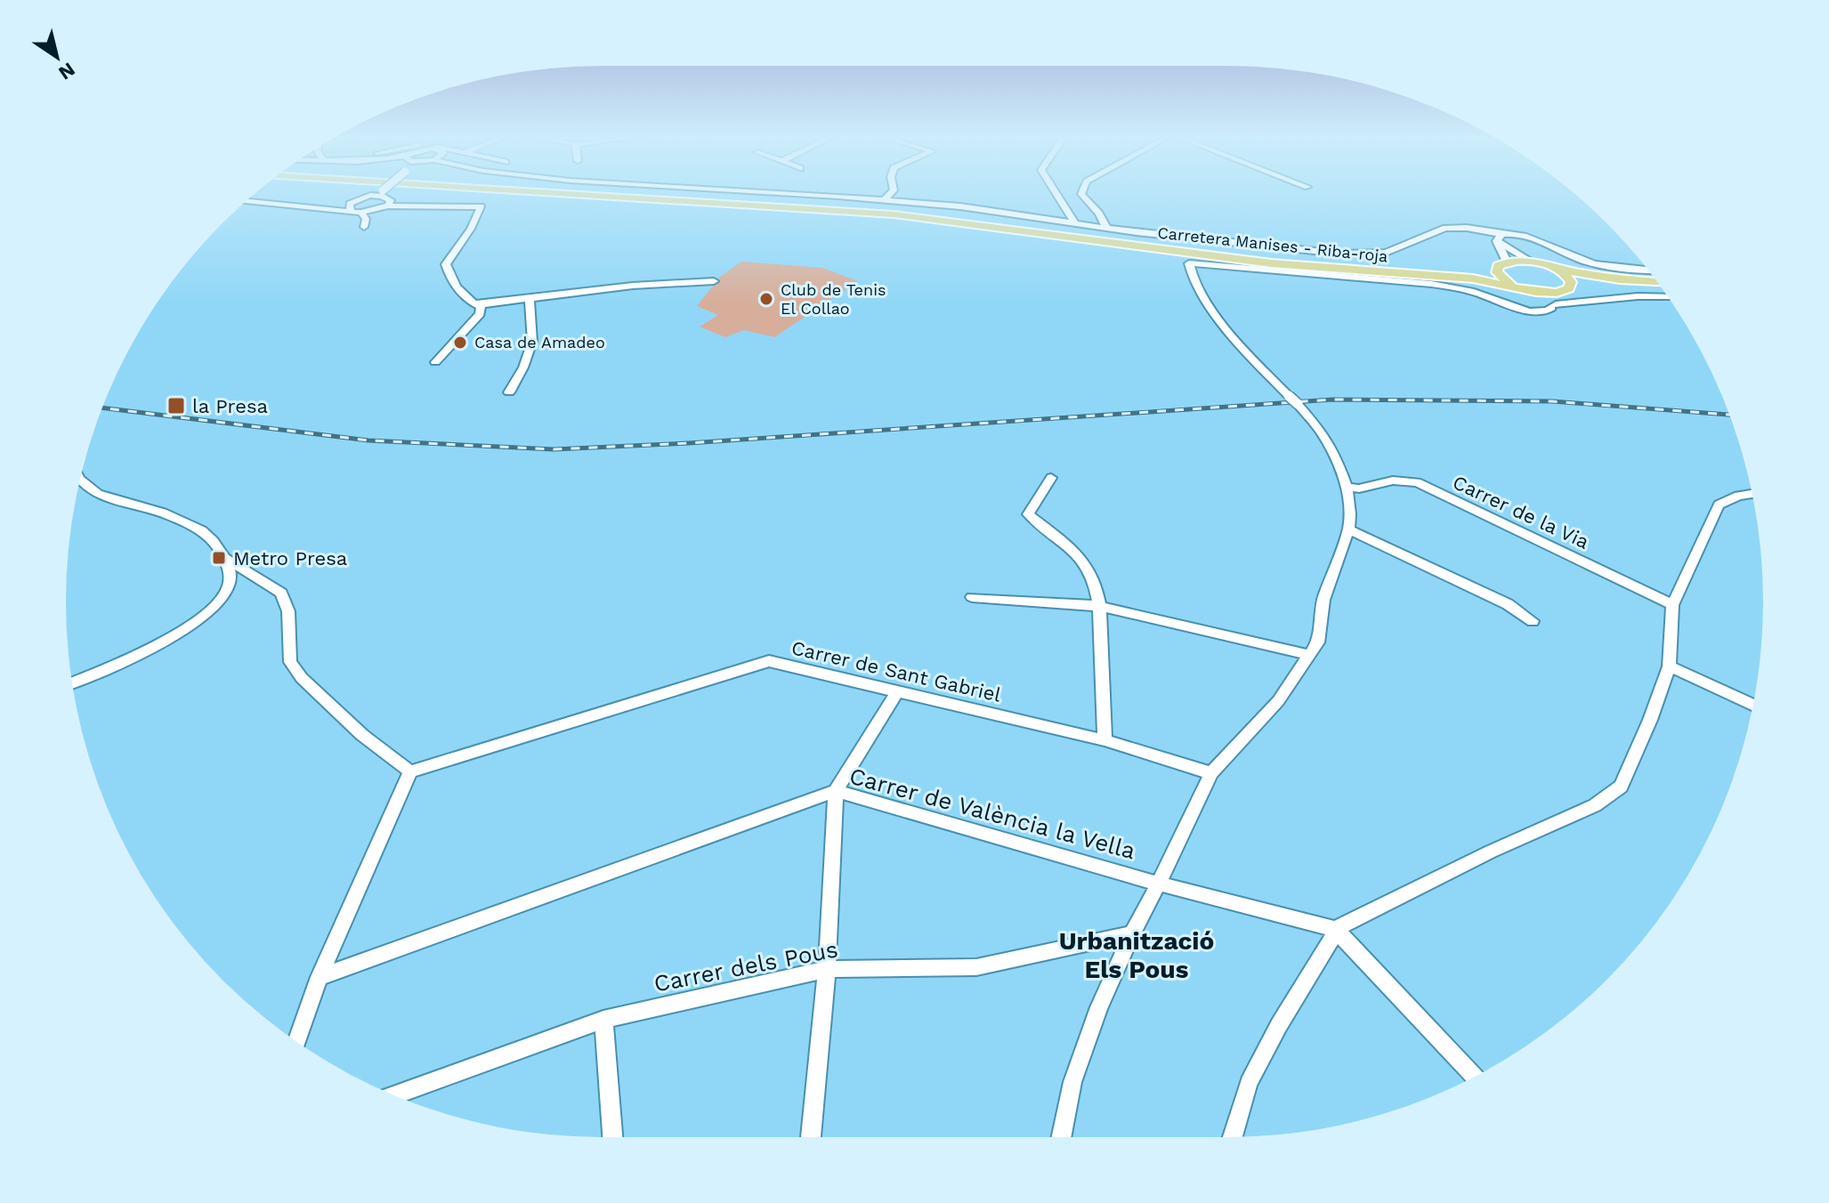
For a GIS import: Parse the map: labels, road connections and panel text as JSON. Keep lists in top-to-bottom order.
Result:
{
  "streets": {
    "main road": ["Carretera Manises - Riba-roja"],
    "street": [
      "Carrer de la Via",
      "Carrer de Sant Gabriel",
      "Carrer de València la Vella",
      "Carrer dels Pous"
    ]
  },
  "districts": ["Urbanització Els Pous"],
  "places": {
    "other": ["Club de Tenis El Collao", "Casa de Amadeo"],
    "transit": ["la Presa", "Metro Presa"]
  },
  "north": "bottom right"
}
